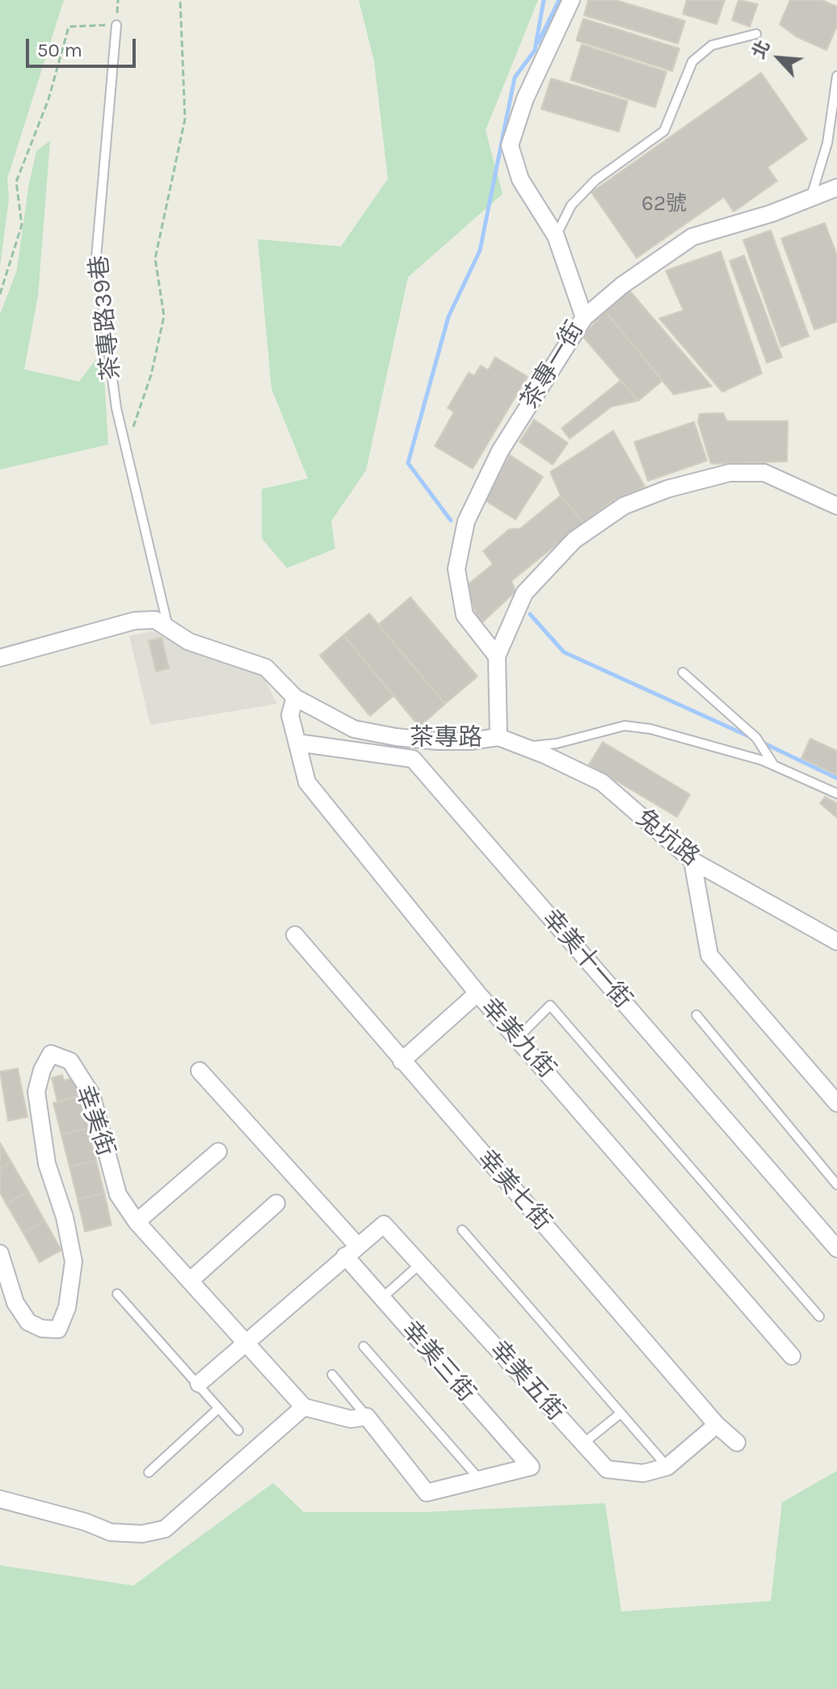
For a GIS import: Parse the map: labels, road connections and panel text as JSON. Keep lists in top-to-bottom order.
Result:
{
  "streets": {
    "street": [
      "茶專一街",
      "茶專路",
      "兔坑路",
      "幸美十一街",
      "幸美九街",
      "幸美街",
      "幸美七街",
      "幸美三街",
      "幸美五街"
    ],
    "lane": ["茶專路39巷"]
  },
  "crossings": [
    ["茶專路39巷", "茶專路"],
    ["茶專一街", "茶專路"],
    ["茶專路", "兔坑路"],
    ["茶專路", "幸美九街"],
    ["幸美十一街", "幸美九街"],
    ["幸美三街", "幸美五街"]
  ],
  "house_numbers": ["62號"],
  "scale_bar": "50 m",
  "north": "top left"
}
